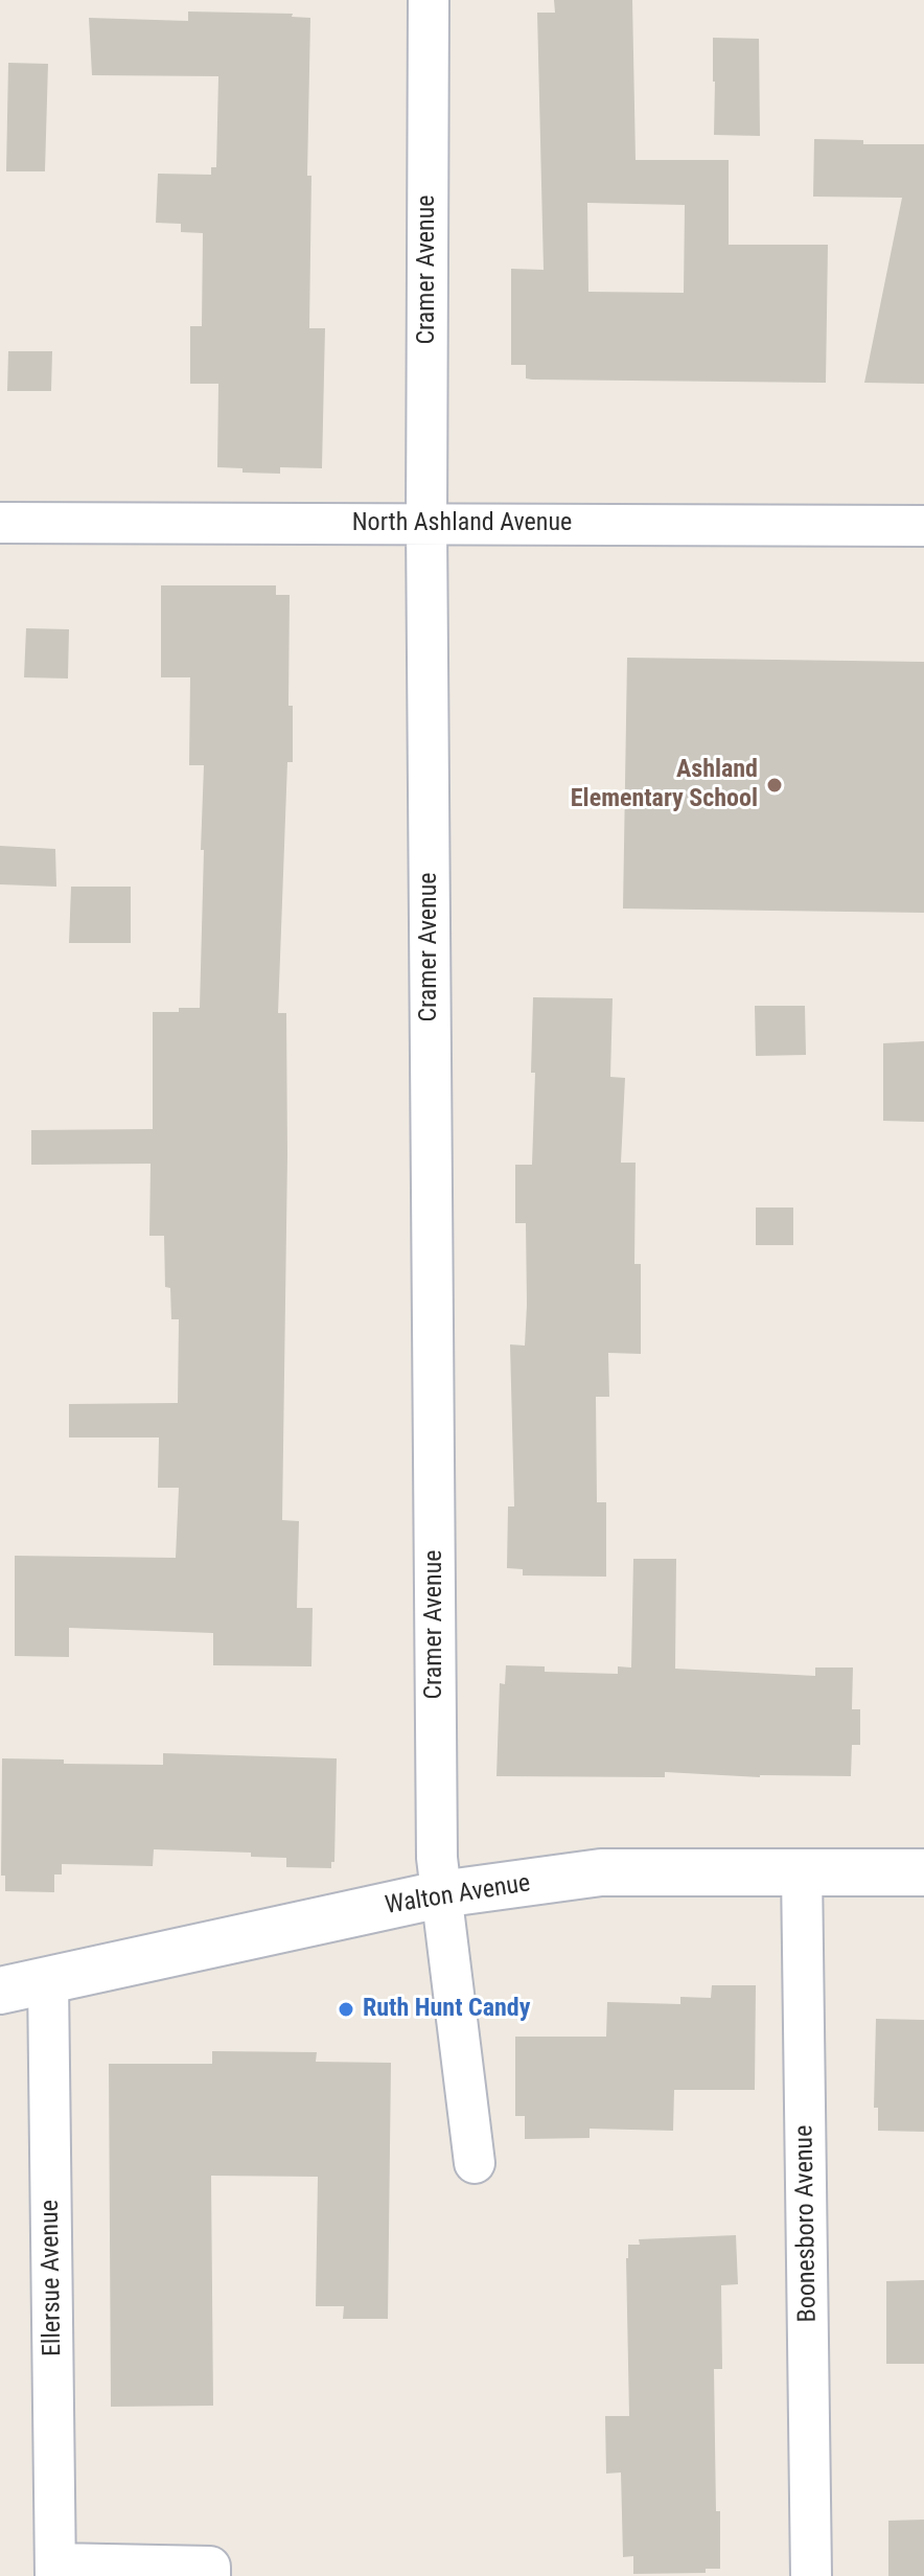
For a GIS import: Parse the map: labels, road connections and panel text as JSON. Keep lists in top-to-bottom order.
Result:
{
  "streets": {
    "street": [
      "Cramer Avenue",
      "North Ashland Avenue",
      "Walton Avenue",
      "Boonesboro Avenue",
      "Ellersue Avenue"
    ]
  },
  "crossings": [
    ["Cramer Avenue", "North Ashland Avenue"],
    ["Cramer Avenue", "Walton Avenue"],
    ["Walton Avenue", "Boonesboro Avenue"],
    ["Walton Avenue", "Ellersue Avenue"]
  ],
  "places": ["Ashland Elementary School", "Ruth Hunt Candy"]
}
